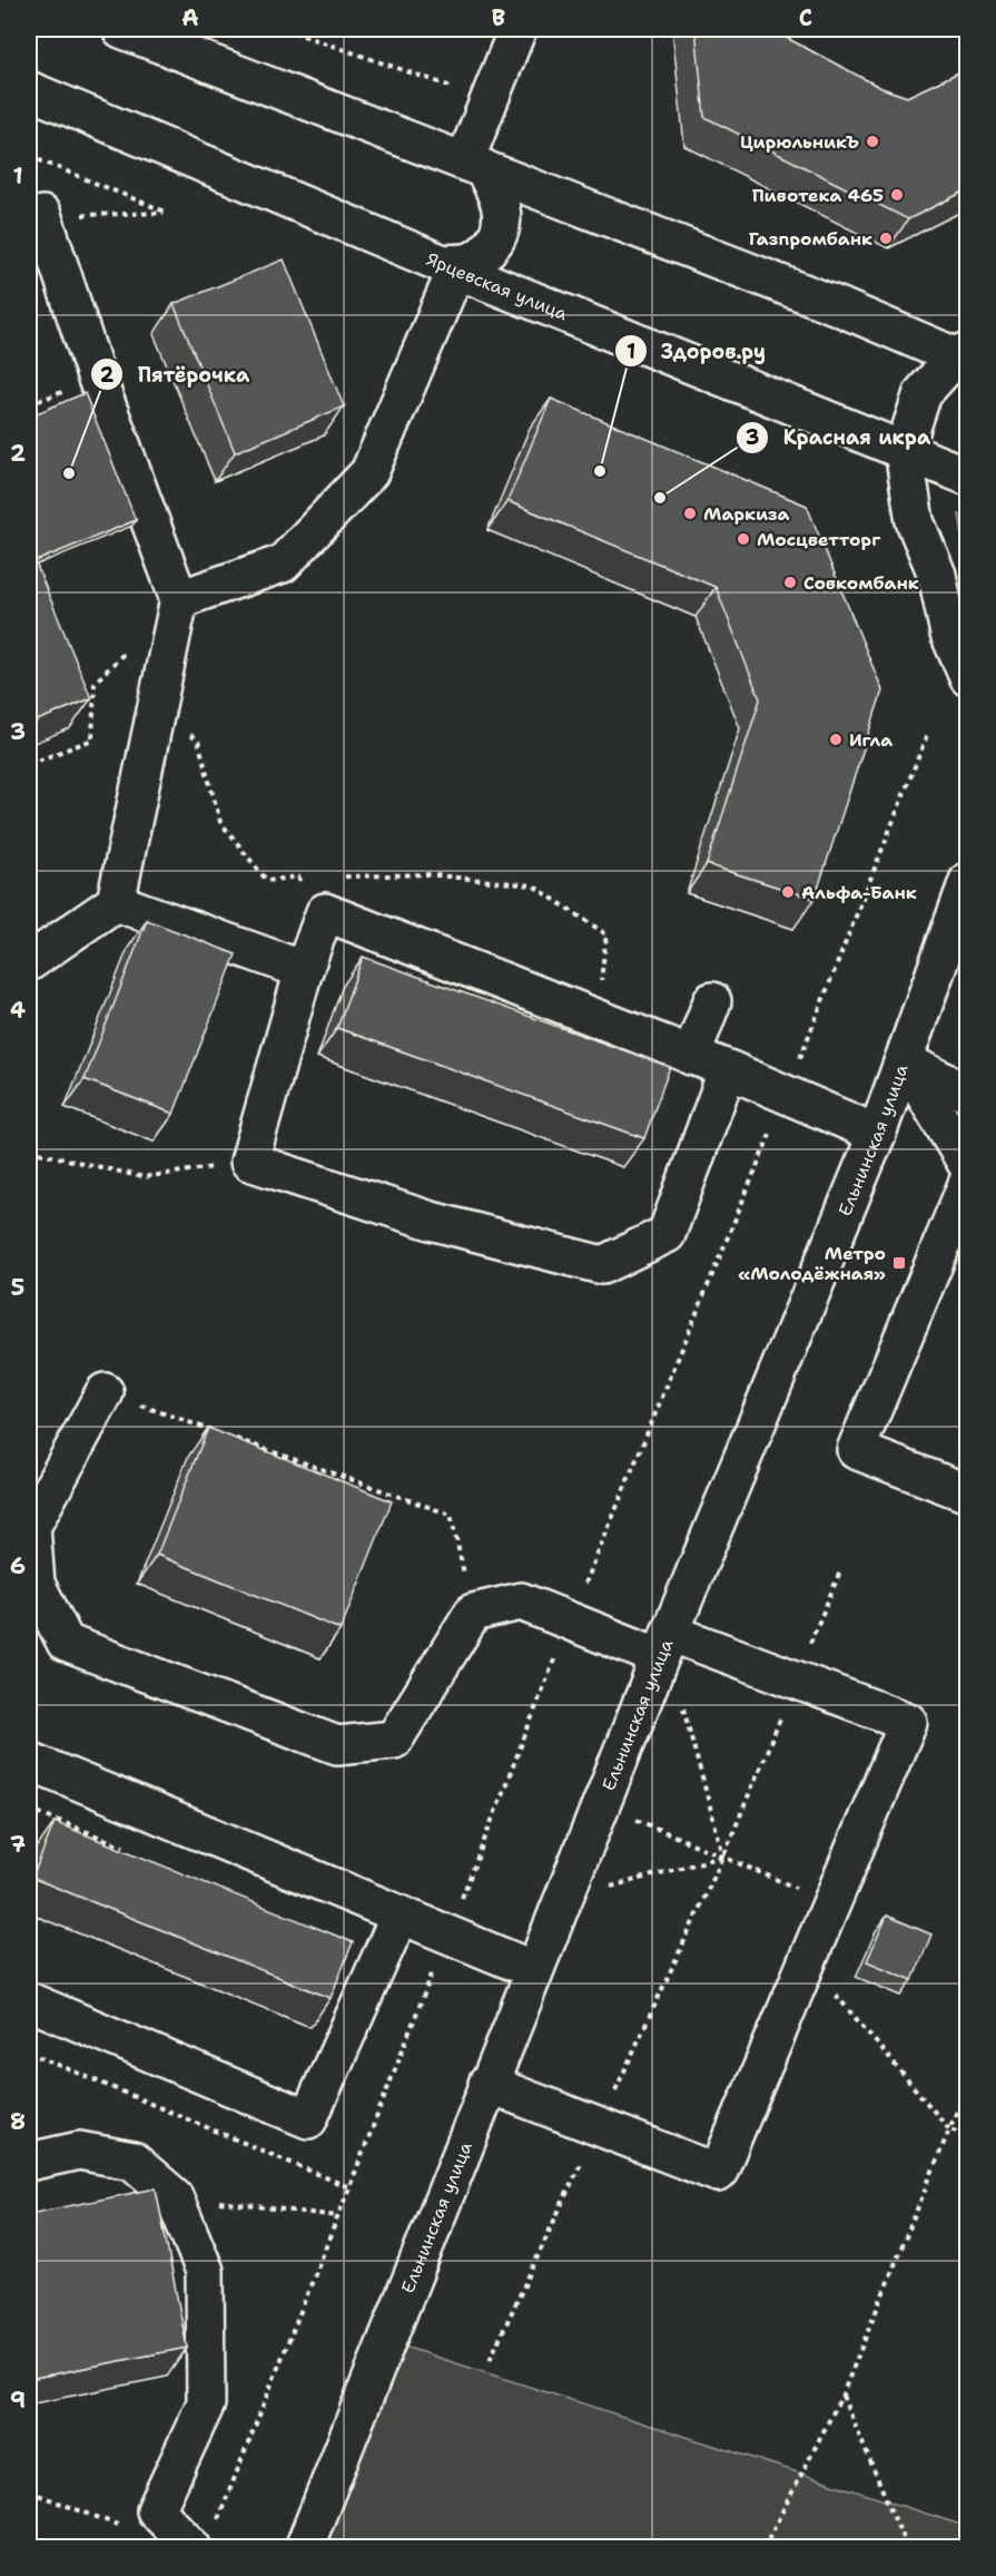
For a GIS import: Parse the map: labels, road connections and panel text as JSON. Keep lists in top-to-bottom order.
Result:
{
  "streets": {
    "street": ["Ярцевская улица", "Ельнинская улица"]
  },
  "places": {
    "other": [
      "ЦирюльникЪ",
      "Пивотека 465",
      "Газпромбанк",
      "Здоров.ру",
      "Пятёрочка",
      "Красная икра",
      "Маркиза",
      "Мосцветторг",
      "Совкомбанк",
      "Игла",
      "Альфа-Банк"
    ],
    "transit": ["Метро «Молодёжная»"]
  },
  "grid": {
    "columns": ["A", "B", "C"],
    "rows": [
      "1",
      "2",
      "3",
      "4",
      "5",
      "6",
      "7",
      "8",
      "9"
    ]
  }
}
